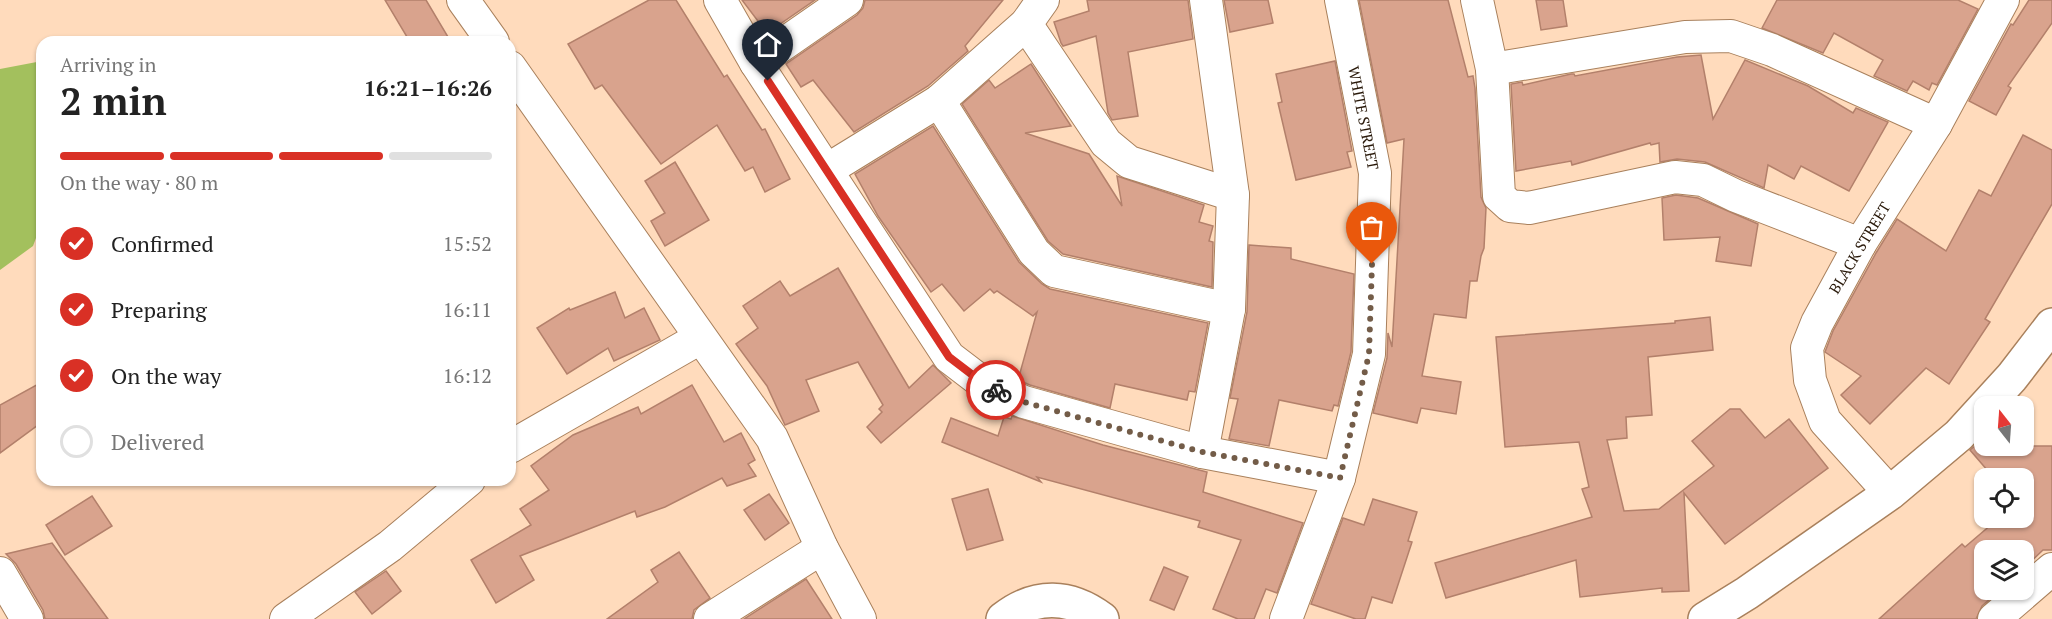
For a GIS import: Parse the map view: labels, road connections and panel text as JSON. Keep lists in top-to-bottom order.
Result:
{
  "streets": {
    "street": ["WHITE STREET", "BLACK STREET"]
  },
  "north": "top",
  "page": {
    "heading": ["2 min", "Arriving in", "16:21–16:26"],
    "bar": "On the way · 80 m",
    "list": [
      ["Confirmed", "15:52"],
      ["Preparing", "16:11"],
      ["On the way", "16:12"],
      "Delivered"
    ]
  }
}
